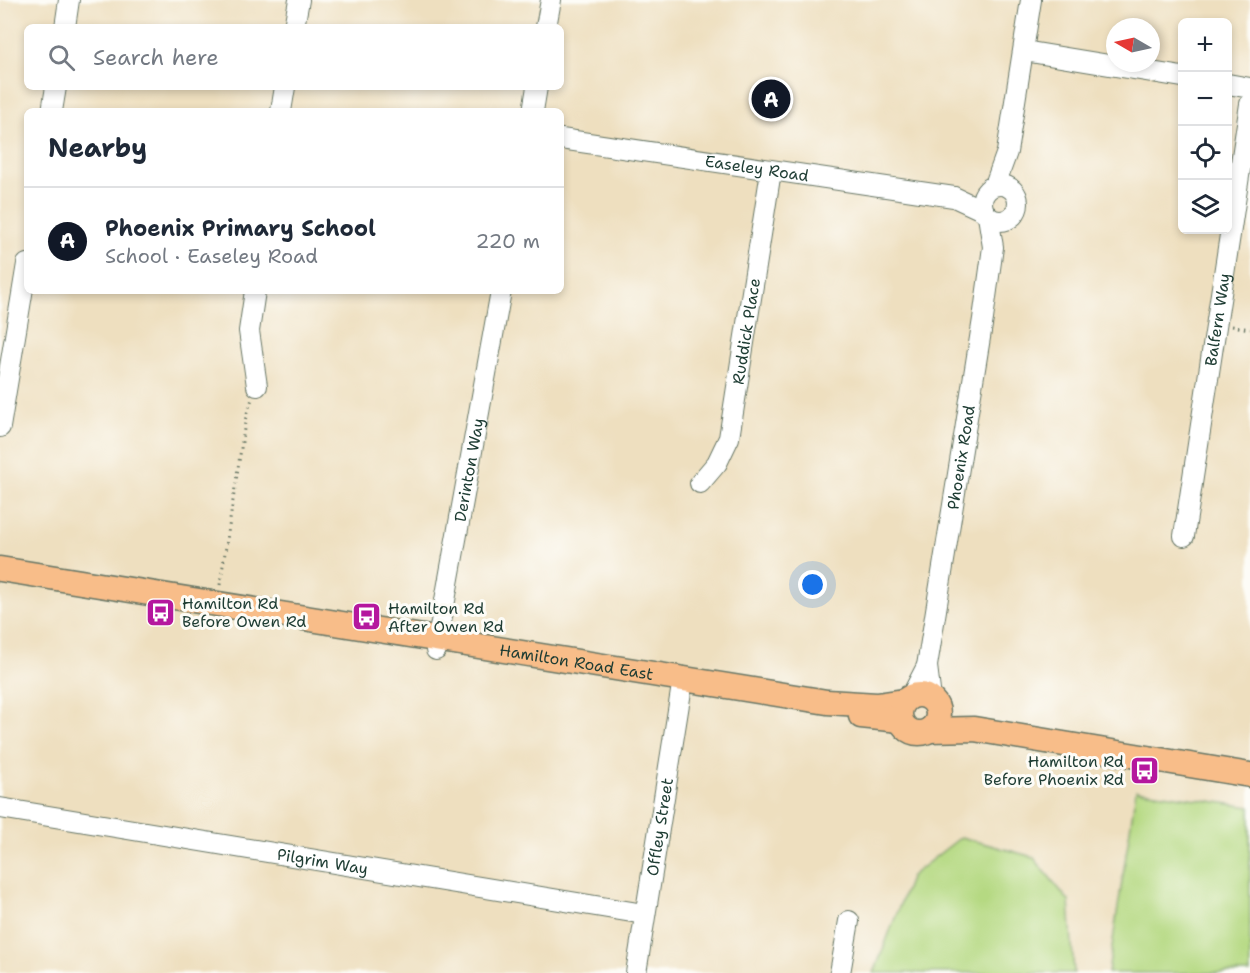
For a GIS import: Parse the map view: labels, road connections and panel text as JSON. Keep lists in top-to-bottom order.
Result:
{
  "streets": {
    "main road": ["Hamilton Road East"],
    "street": [
      "Easeley Road",
      "Balfern Way",
      "Ruddick Place",
      "Phoenix Road",
      "Derinton Way",
      "Offley Street",
      "Pilgrim Way"
    ]
  },
  "crossings": [
    ["Easeley Road", "Ruddick Place"],
    ["Easeley Road", "Phoenix Road"],
    ["Phoenix Road", "Hamilton Road East"],
    ["Derinton Way", "Hamilton Road East"],
    ["Hamilton Road East", "Offley Street"],
    ["Offley Street", "Pilgrim Way"]
  ],
  "places": {
    "bus stop": ["Hamilton Rd Before Owen Rd", "Hamilton Rd After Owen Rd", "Hamilton Rd Before Phoenix Rd"]
  },
  "north": "left",
  "page": {
    "map_buttons": ["+", "−"],
    "search": "Search here",
    "pins": "A",
    "heading": "Nearby",
    "list": [
      {
        "mark": "A",
        "name": "Phoenix Primary School",
        "note": "School · Easeley Road",
        "value": "220 m"
      }
    ]
  }
}
